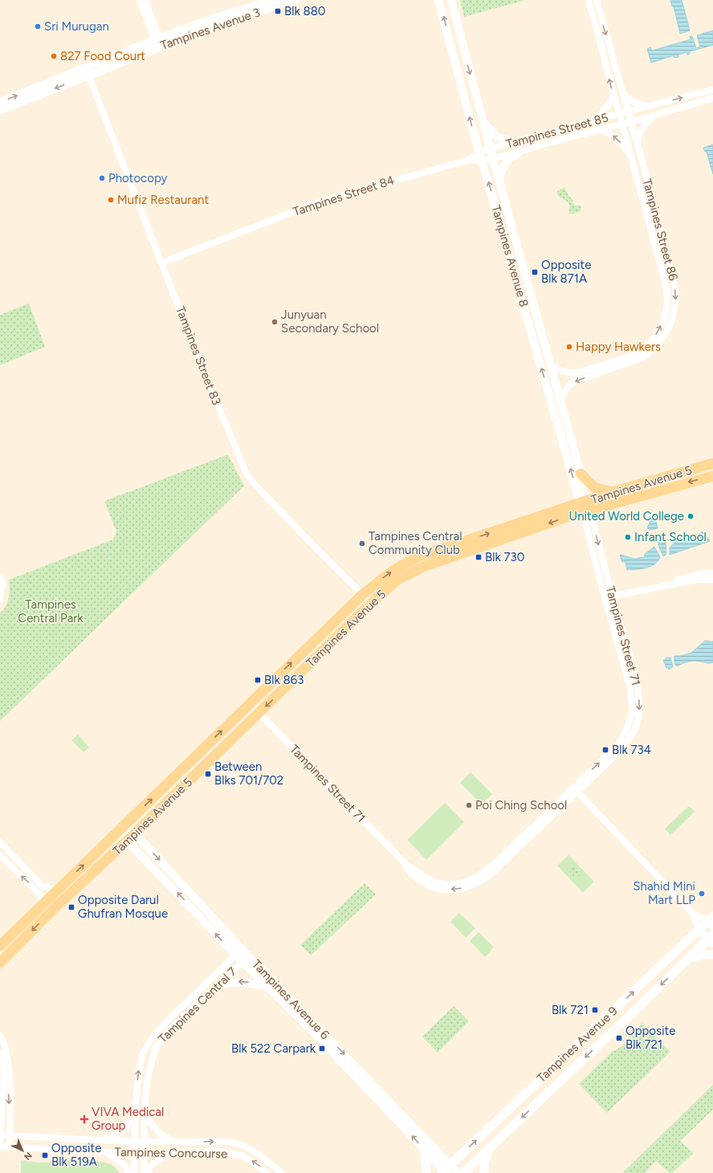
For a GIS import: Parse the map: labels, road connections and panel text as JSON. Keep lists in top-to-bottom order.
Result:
{
  "streets": {
    "main road": ["Tampines Avenue 5", "Tampines Avenue 9"],
    "street": [
      "Tampines Avenue 3",
      "Tampines Street 85",
      "Tampines Street 84",
      "Tampines Street 86",
      "Tampines Avenue 8",
      "Tampines Street 83",
      "Tampines Street 71",
      "Tampines Avenue 6",
      "Tampines Central 7",
      "Tampines Concourse"
    ]
  },
  "crossings": [
    ["Tampines Avenue 3", "Tampines Street 83"],
    ["Tampines Street 85", "Tampines Street 84"],
    ["Tampines Street 85", "Tampines Street 86"],
    ["Tampines Street 85", "Tampines Avenue 8"],
    ["Tampines Street 84", "Tampines Avenue 8"],
    ["Tampines Street 84", "Tampines Street 83"],
    ["Tampines Street 86", "Tampines Avenue 8"],
    ["Tampines Avenue 8", "Tampines Avenue 5"],
    ["Tampines Avenue 8", "Tampines Street 71"],
    ["Tampines Street 83", "Tampines Avenue 5"],
    ["Tampines Avenue 5", "Tampines Street 71"],
    ["Tampines Avenue 5", "Tampines Avenue 6"],
    ["Tampines Avenue 6", "Tampines Central 7"],
    ["Tampines Avenue 6", "Tampines Avenue 9"],
    ["Tampines Central 7", "Tampines Concourse"]
  ],
  "parks": ["Tampines Central Park"],
  "places": {
    "transit": [
      "Blk 880",
      "Opposite Blk 871A",
      "Blk 730",
      "Blk 863",
      "Blk 734",
      "Between Blks 701/702",
      "Opposite Darul Ghufran Mosque",
      "Blk 721",
      "Opposite Blk 721",
      "Blk 522 Carpark",
      "Opposite Blk 519A"
    ],
    "other": [
      "Sri Murugan",
      "827 Food Court",
      "Photocopy",
      "Mufiz Restaurant",
      "Junyuan Secondary School",
      "Happy Hawkers",
      "United World College",
      "Infant School",
      "Tampines Central Community Club",
      "Poi Ching School",
      "Shahid Mini Mart LLP"
    ],
    "health": ["VIVA Medical Group"]
  },
  "north": "bottom right"
}
